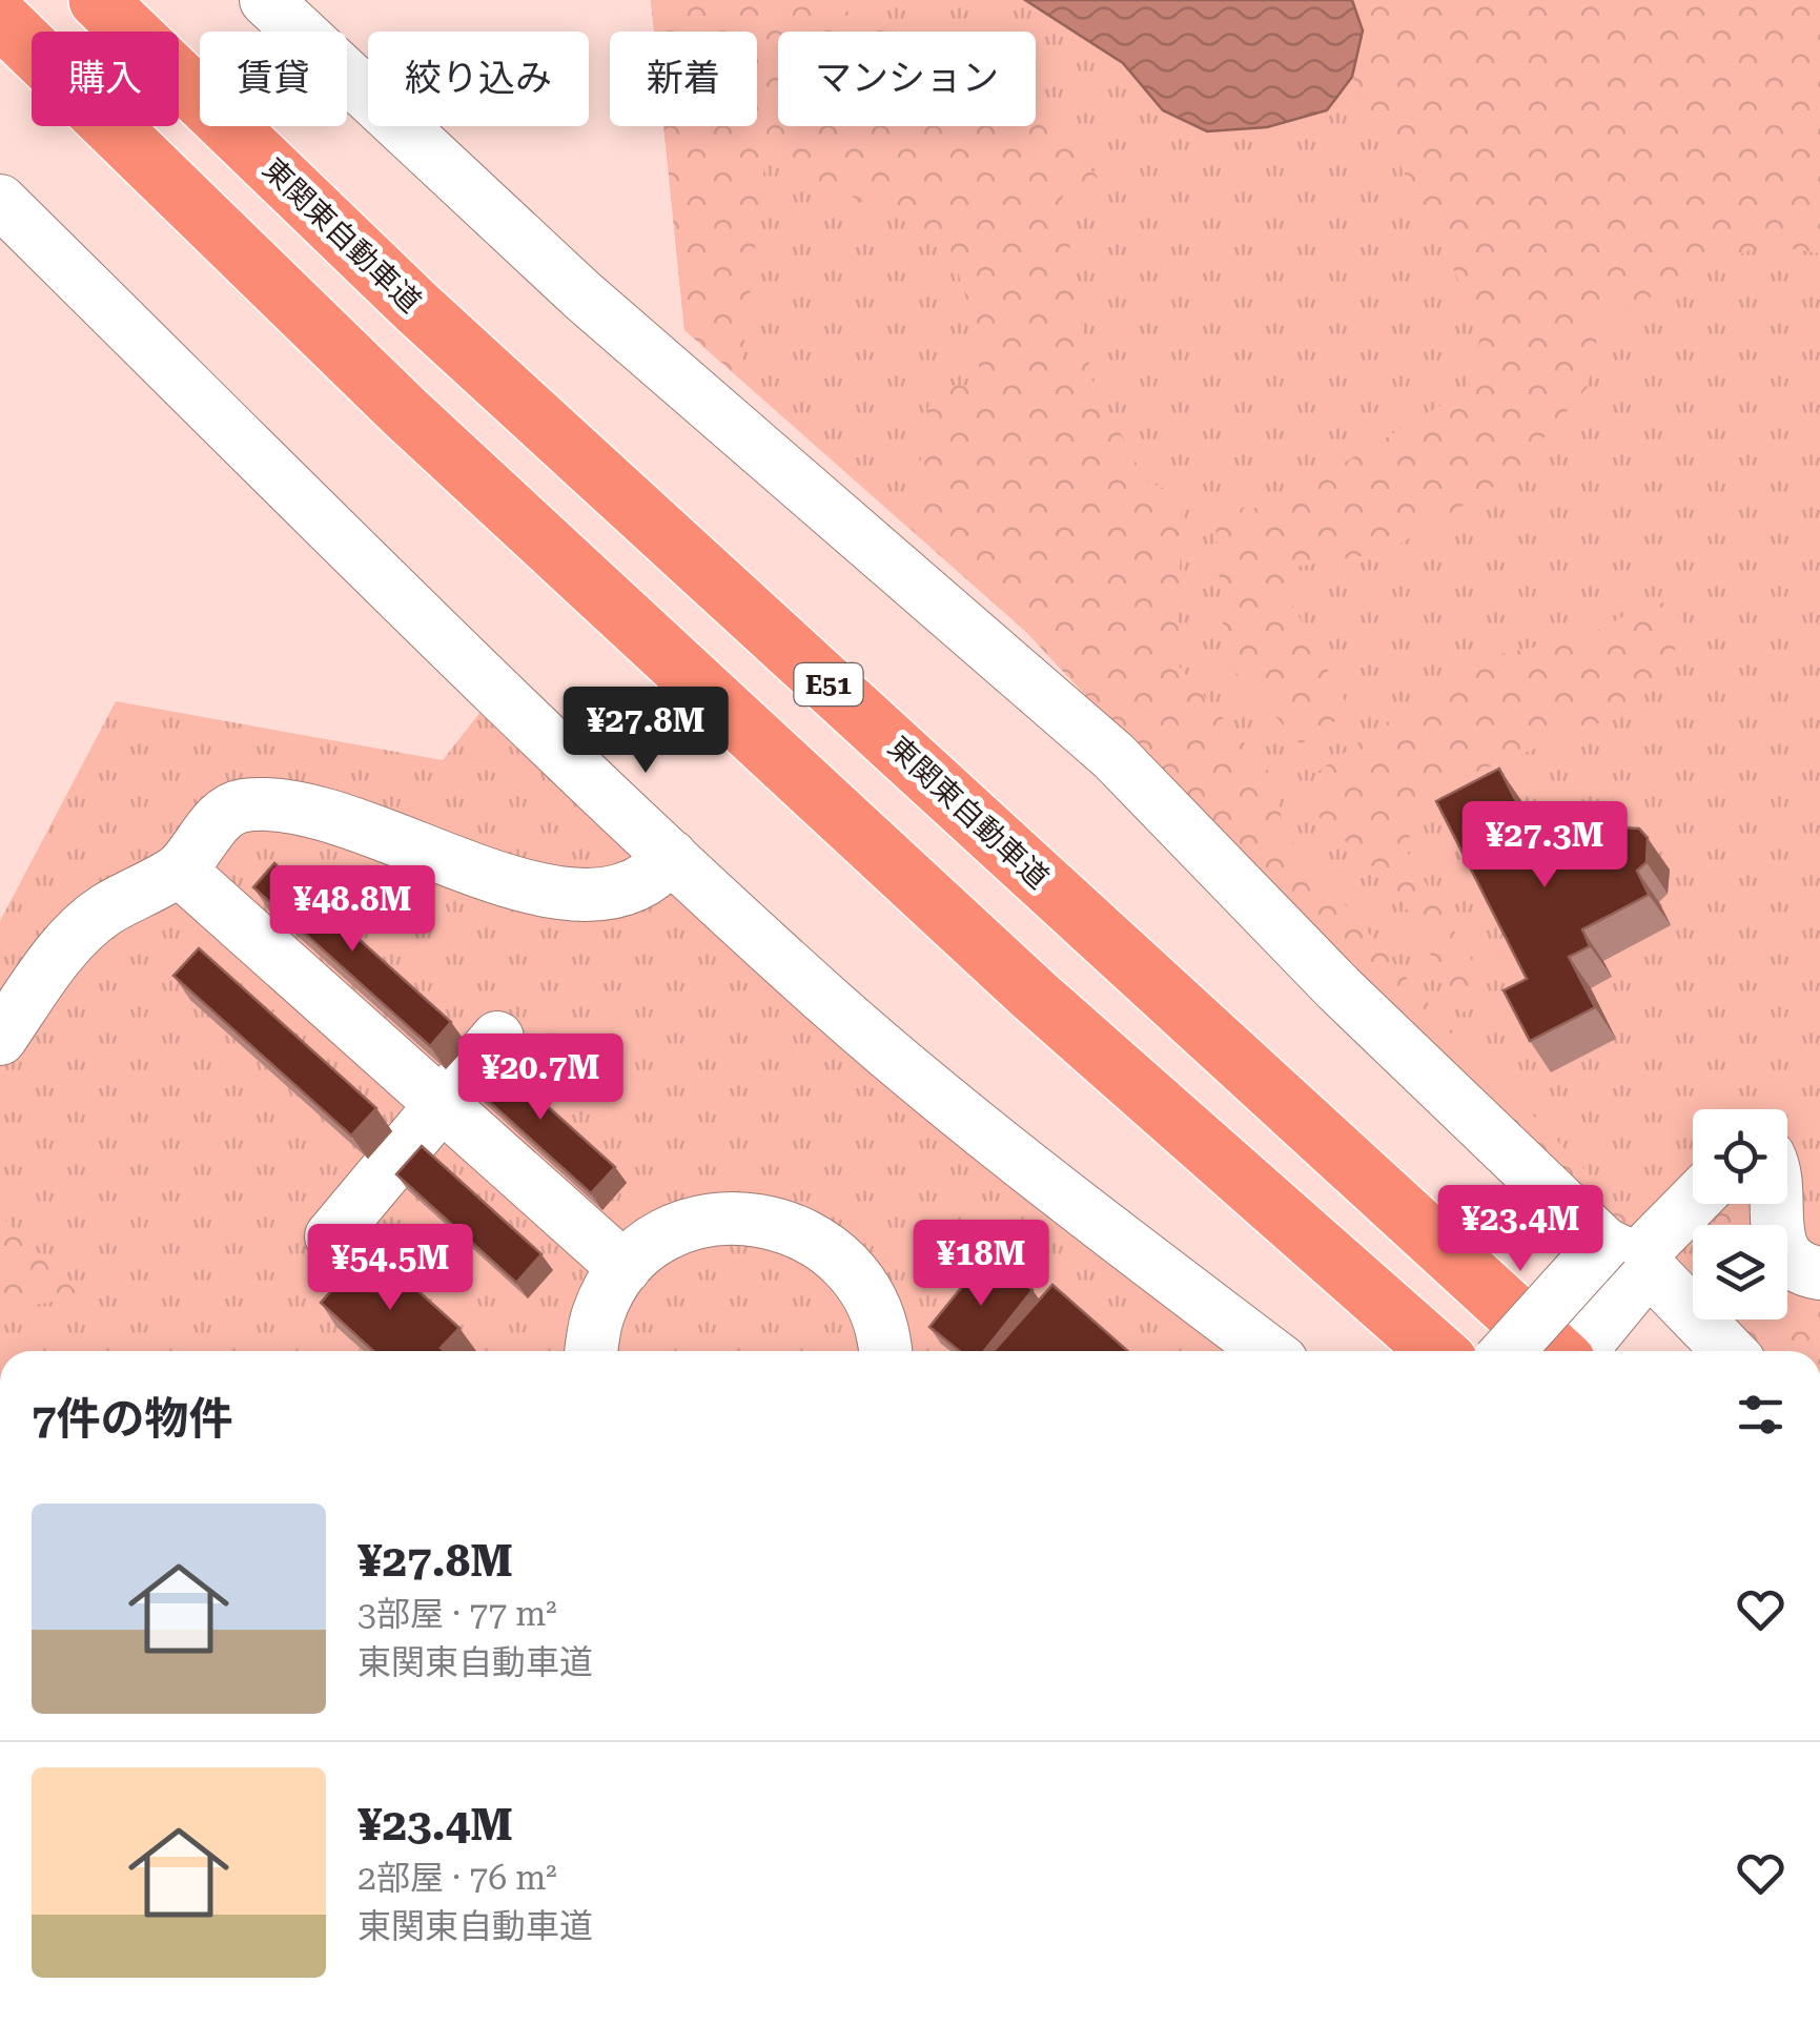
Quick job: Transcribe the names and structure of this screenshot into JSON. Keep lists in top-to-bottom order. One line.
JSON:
{"streets":{"highway":["東関東自動車道","E51"]},"page":{"chip":["購入","賃貸","絞り込み","新着","マンション"],"price":["¥27.8M","¥27.3M","¥48.8M","¥20.7M","¥23.4M","¥18M","¥54.5M"],"heading":"7件の物件","list":[{"name":"¥27.8M","note":"3部屋 · 77 m² · 東関東自動車道"},{"name":"¥23.4M","note":"2部屋 · 76 m² · 東関東自動車道"}]}}
